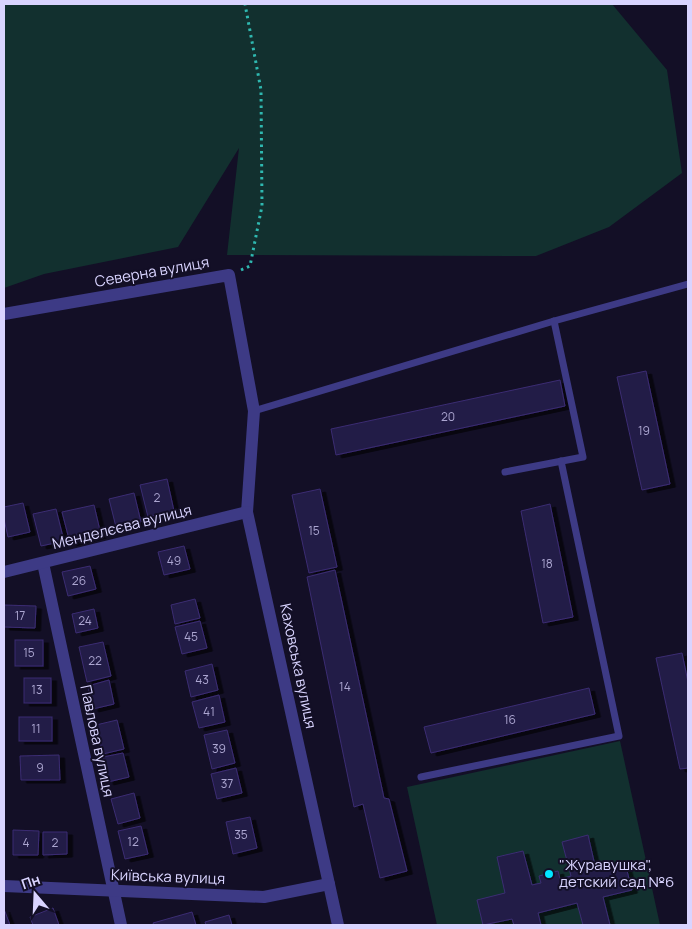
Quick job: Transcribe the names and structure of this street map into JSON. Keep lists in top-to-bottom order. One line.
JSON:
{"streets":{"street":["Северна вулиця","Менделєєва вулиця","Каховська вулиця","Павлова вулиця","Київська вулиця"]},"crossings":[["Северна вулиця","Каховська вулиця"],["Менделєєва вулиця","Каховська вулиця"],["Менделєєва вулиця","Павлова вулиця"],["Каховська вулиця","Київська вулиця"],["Павлова вулиця","Київська вулиця"]],"places":["\"Журавушка\", детский сад №6"],"house_numbers":["20","19","2","15","49","18","26","17","24","45","15","22","43","14","13","41","16","11","39","9","37","35","12","4","2"],"north":"top"}
